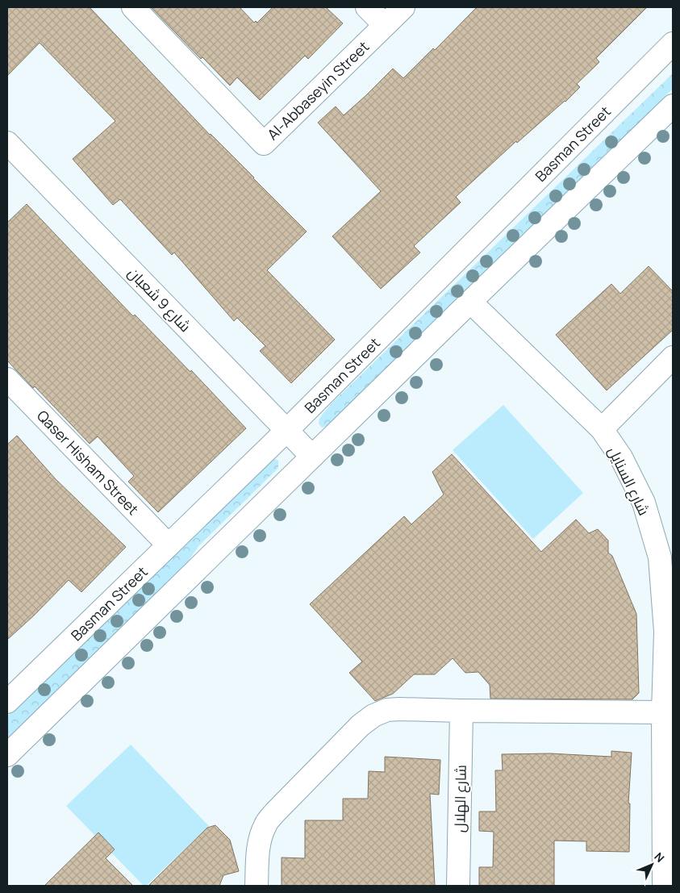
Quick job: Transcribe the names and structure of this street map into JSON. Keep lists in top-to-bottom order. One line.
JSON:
{"streets":{"street":["Al-Abbaseyin Street","Basman Street","شارع 9 شعبان","Qaser Hisham Street","شارع السنايل","شارع الهلال"]},"crossings":[["Basman Street","شارع 9 شعبان"],["Basman Street","Qaser Hisham Street"]],"north":"top right"}
